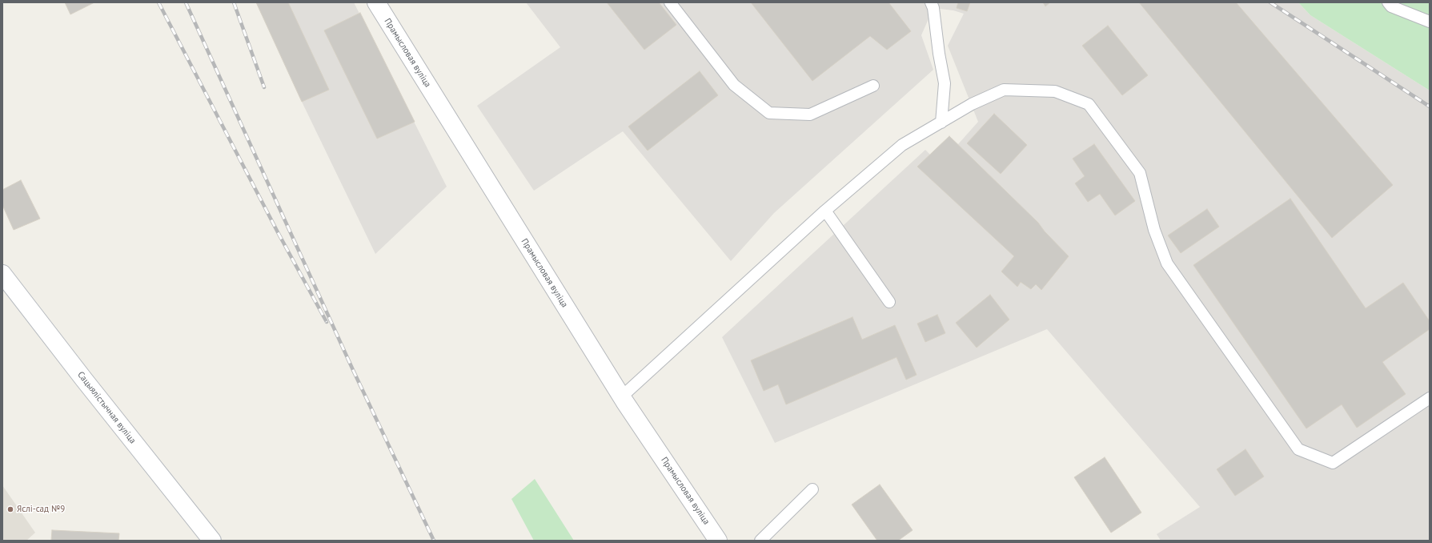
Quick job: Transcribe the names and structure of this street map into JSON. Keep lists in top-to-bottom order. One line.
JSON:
{"streets":{"street":["Прамысловая вуліца","Сацыялістычная вуліца"]},"places":["Яслі-сад №9"]}
